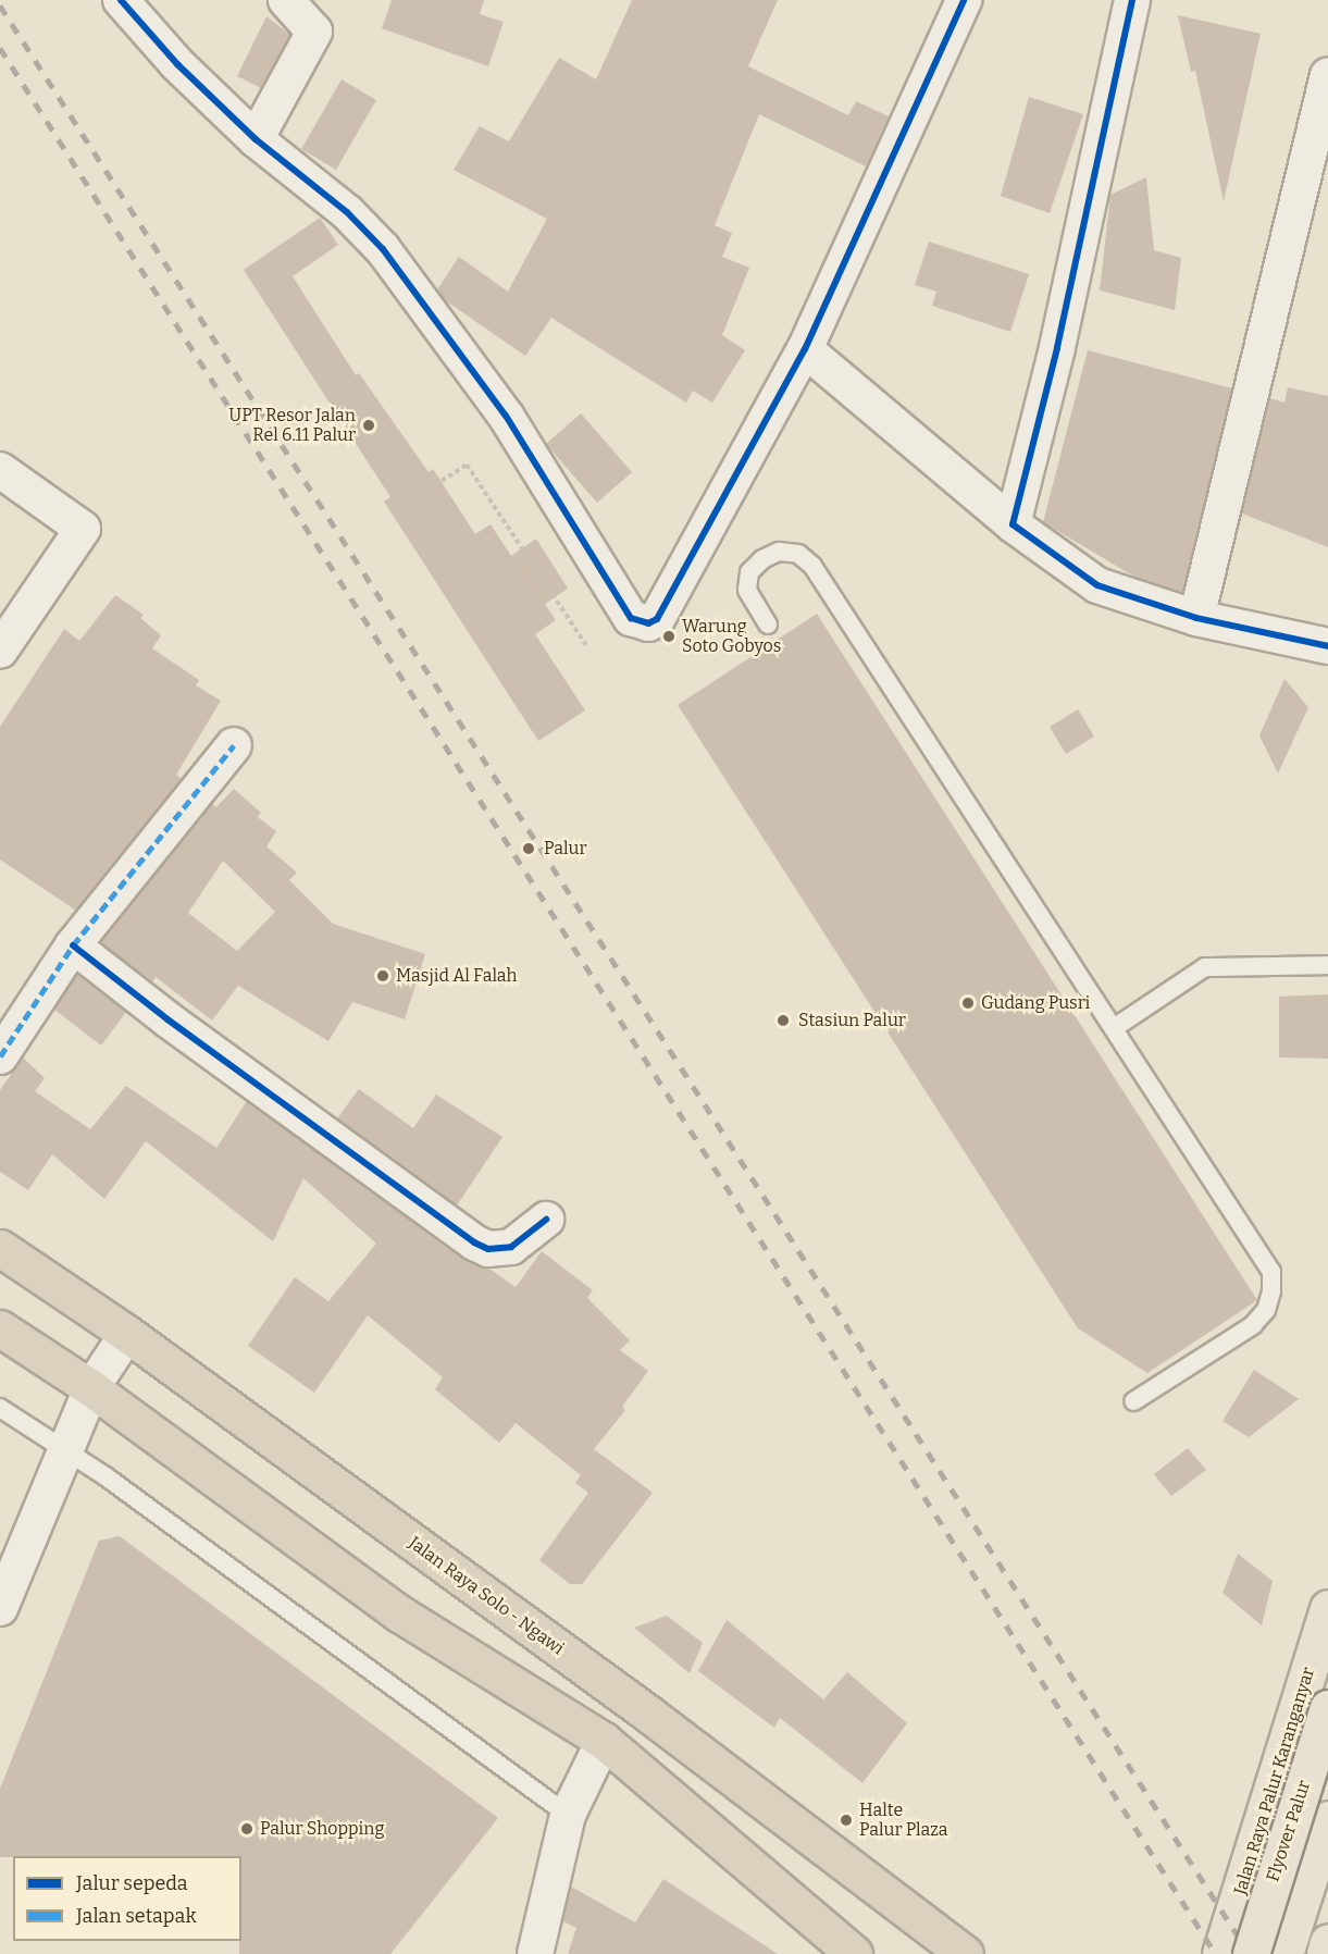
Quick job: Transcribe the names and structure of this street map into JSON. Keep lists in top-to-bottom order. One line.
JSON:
{"streets":{"highway":["Jalan Raya Solo - Ngawi"],"main road":["Jalan Raya Palur Karanganyar","Flyover Palur"]},"places":["UPT Resor Jalan Rel 6.11 Palur","Warung Soto Gobyos","Palur","Masjid Al Falah","Gudang Pusri","Stasiun Palur","Halte Palur Plaza","Palur Shopping"],"legend":["Jalur sepeda","Jalan setapak"]}
